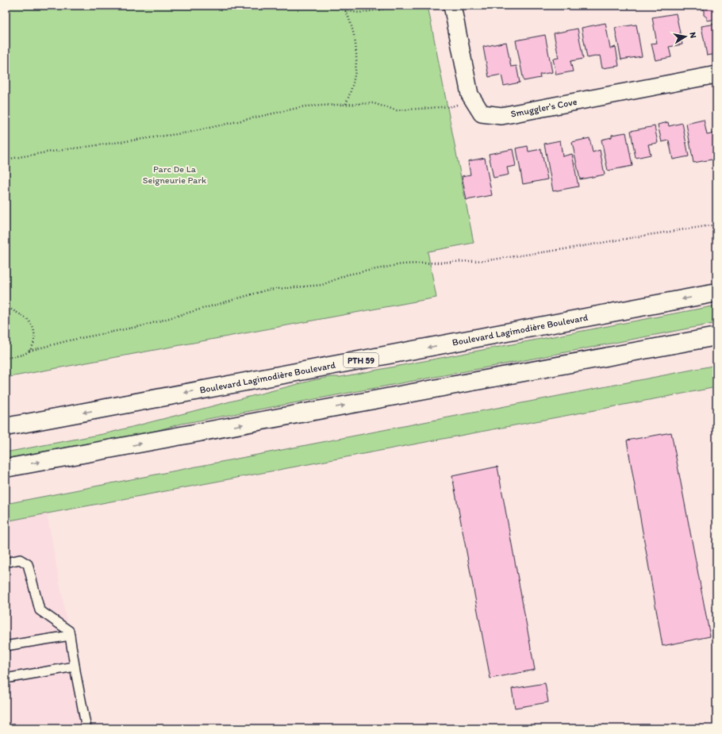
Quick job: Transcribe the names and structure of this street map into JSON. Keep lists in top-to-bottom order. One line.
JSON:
{"streets":{"main road":["Boulevard Lagimodière Boulevard","PTH 59"],"street":["Smuggler's Cove"]},"parks":["Parc De La Seigneurie Park"],"north":"right"}
